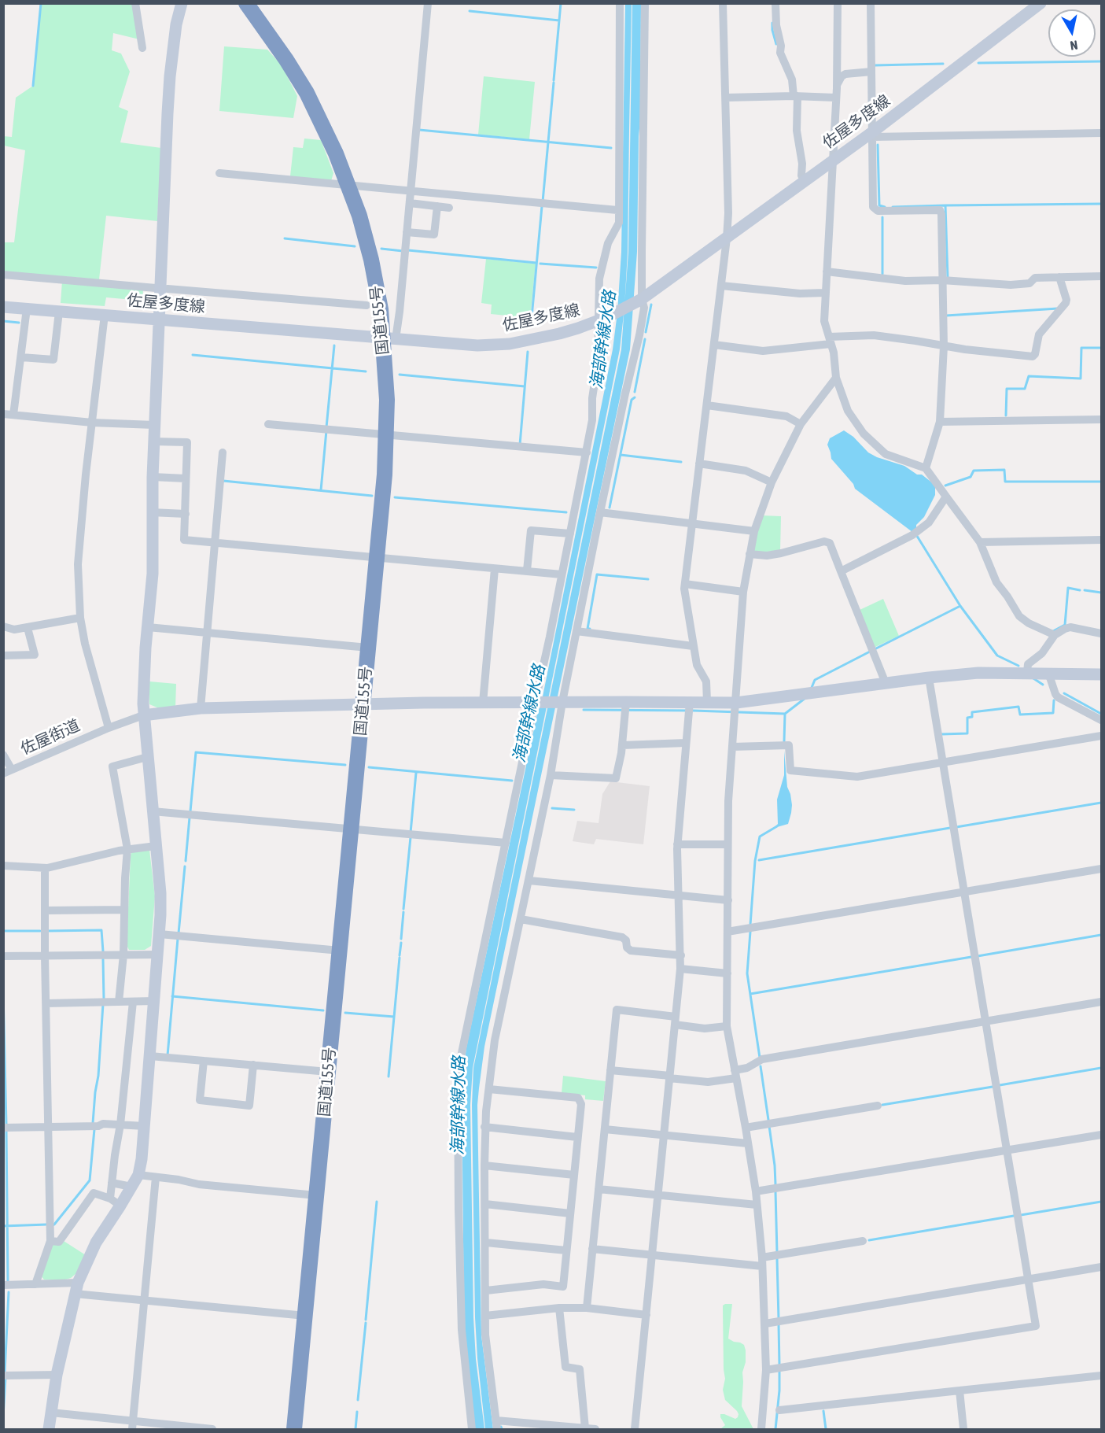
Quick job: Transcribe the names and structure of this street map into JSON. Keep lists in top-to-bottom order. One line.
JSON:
{"streets":{"highway":["国道155号"],"street":["佐屋多度線","佐屋街道"]},"crossings":[["佐屋多度線","国道155号"]],"water":["海部幹線水路"],"north":"bottom"}
